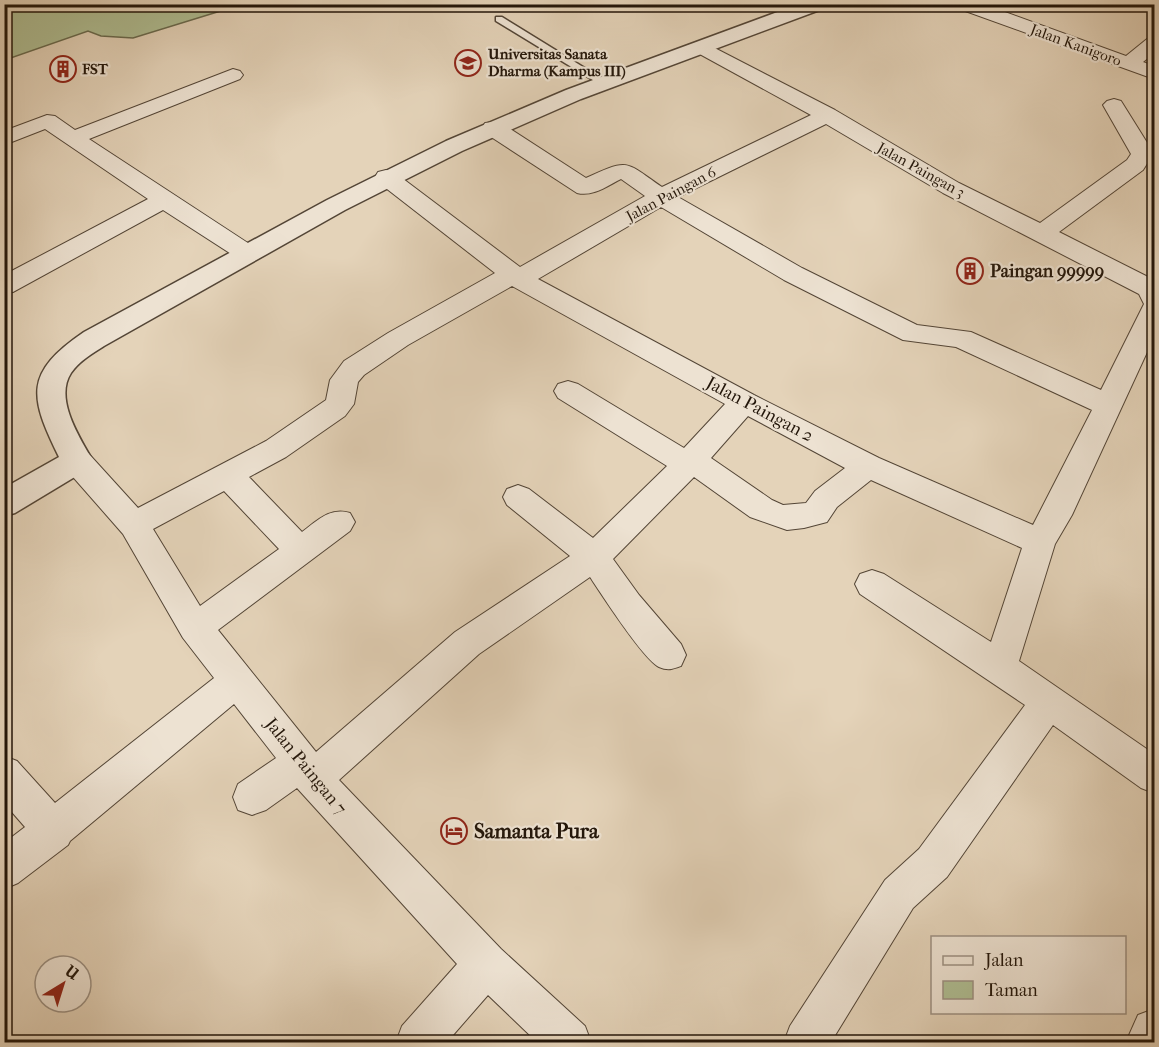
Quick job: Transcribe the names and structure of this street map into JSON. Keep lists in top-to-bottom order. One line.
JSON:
{"streets":{"street":["Jalan Kanigoro","Jalan Paingan 3","Jalan Paingan 6","Jalan Paingan 2","Jalan Paingan 7"]},"crossings":[["Jalan Paingan 3","Jalan Paingan 6"],["Jalan Paingan 6","Jalan Paingan 2"],["Jalan Paingan 6","Jalan Paingan 7"]],"places":{"school or university":["Universitas Sanata Dharma (Kampus III)"],"building":["FST","Paingan 99999"],"hotel":["Samanta Pura"]},"legend":["Jalan","Taman"],"north":"top right"}
